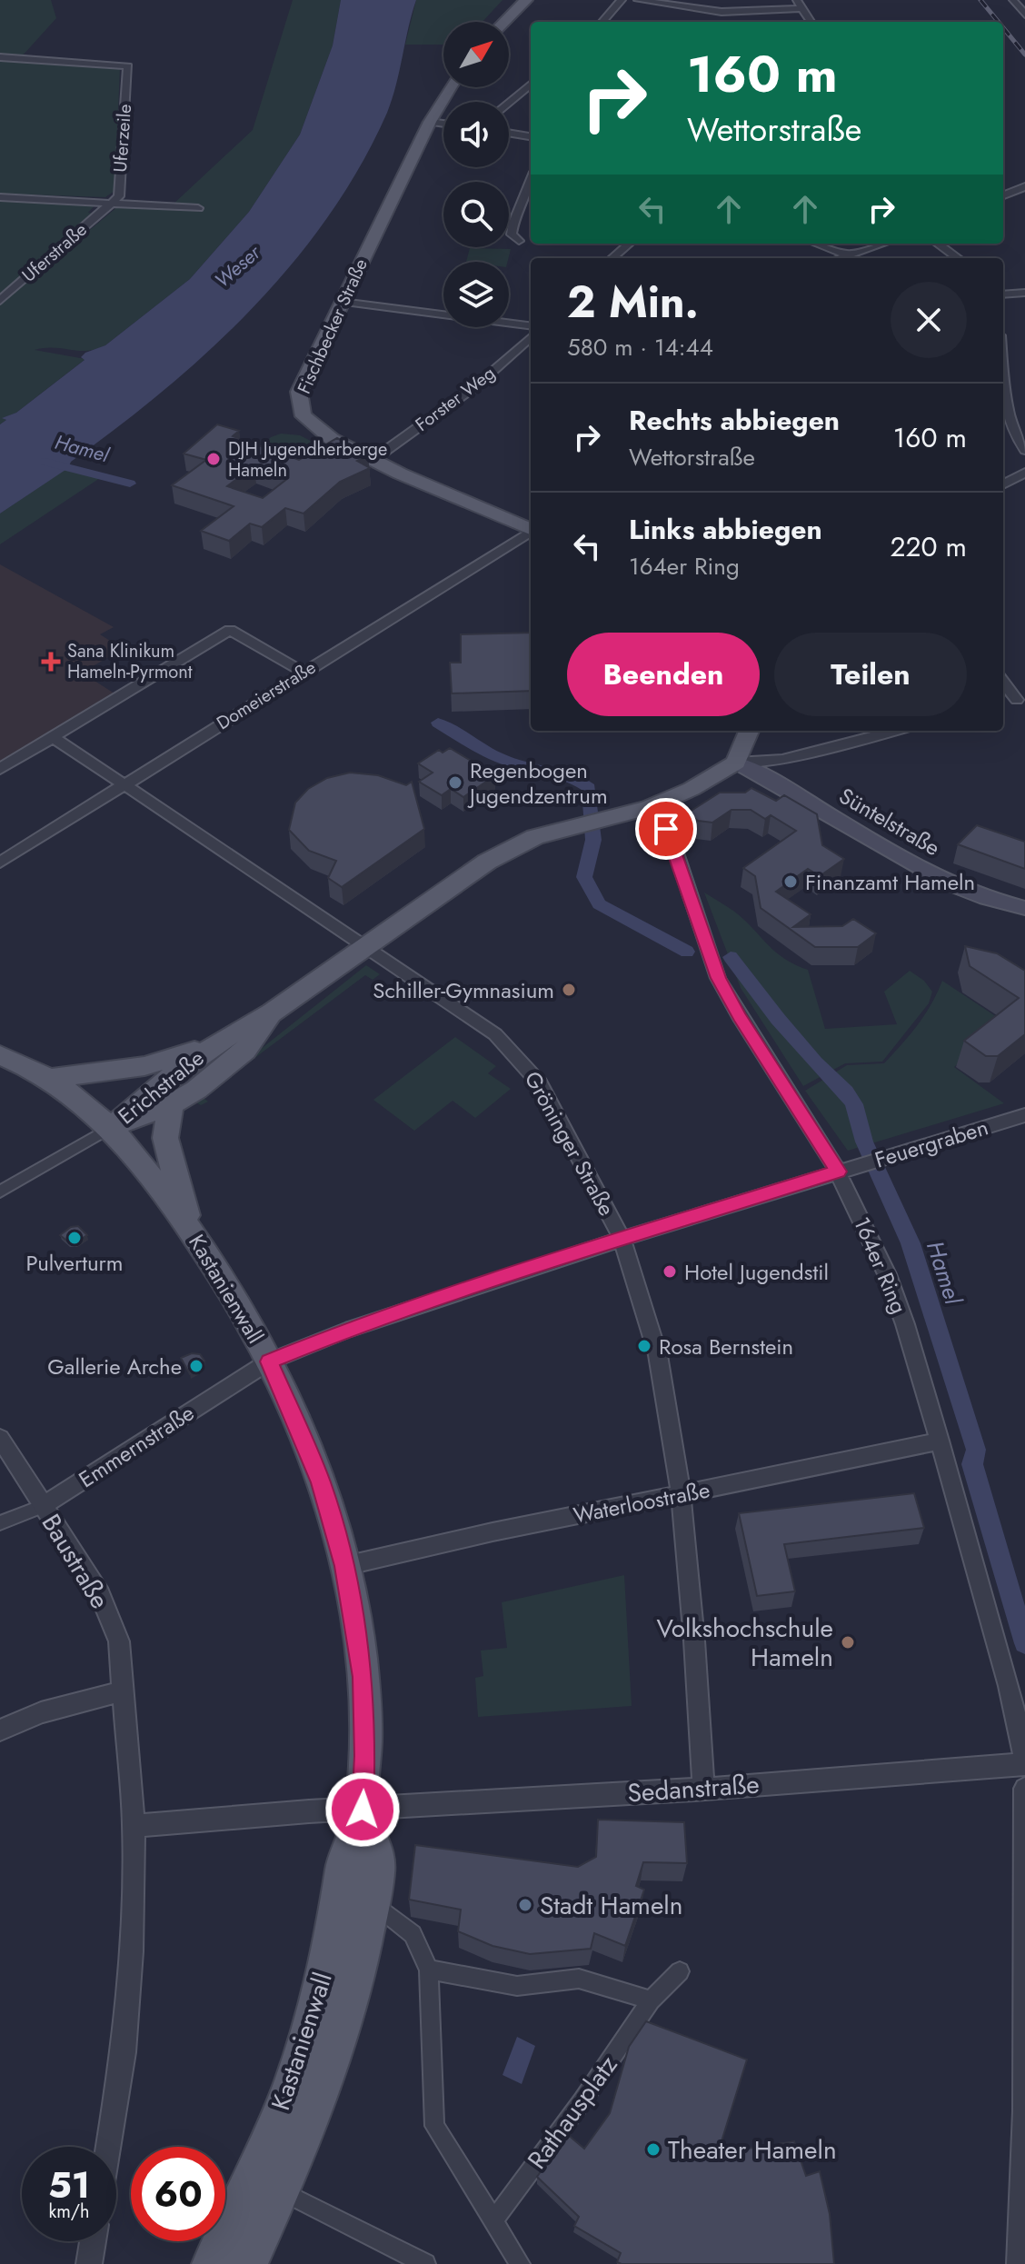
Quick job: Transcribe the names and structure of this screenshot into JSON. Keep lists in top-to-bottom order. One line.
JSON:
{"streets":{"main road":["Fischbecker Straße","Süntelstraße","Erichstraße","Kastanienwall"],"street":["Uferzeile","Uferstraße","Forster Weg","Domeierstraße","Gröninger Straße","Feuergraben","164er Ring","Emmernstraße","Waterloostraße","Baustraße","Sedanstraße","Rathausplatz"]},"crossings":[["Uferzeile","Uferstraße"],["Fischbecker Straße","Forster Weg"],["Domeierstraße","Gröninger Straße"],["Süntelstraße","Erichstraße"],["Erichstraße","Gröninger Straße"],["Erichstraße","164er Ring"],["Erichstraße","Kastanienwall"],["Gröninger Straße","Feuergraben"],["Gröninger Straße","Emmernstraße"],["Gröninger Straße","Waterloostraße"],["Gröninger Straße","Sedanstraße"],["Feuergraben","164er Ring"],["Feuergraben","Emmernstraße"],["164er Ring","Waterloostraße"],["164er Ring","Sedanstraße"],["Kastanienwall","Emmernstraße"],["Kastanienwall","Waterloostraße"],["Kastanienwall","Sedanstraße"],["Emmernstraße","Baustraße"]],"water":["Weser","Hamel"],"places":{"other":["DJH Jugendherberge Hameln","Regenbogen Jugendzentrum","Finanzamt Hameln","Schiller-Gymnasium","Pulverturm","Hotel Jugendstil","Rosa Bernstein","Gallerie Arche","Volkshochschule Hameln","Stadt Hameln","Theater Hameln"],"health":["Sana Klinikum Hameln-Pyrmont"]},"north":"top right","page":{"turn":["160 m","Wettorstraße"],"heading":["2 Min.","580 m · 14:44"],"list":[{"name":"Rechts abbiegen","note":"Wettorstraße","value":"160 m"},{"name":"Links abbiegen","note":"164er Ring","value":"220 m"}],"buttons":["Beenden","Teilen"],"speed":"51 km/h","limit":"60"}}
